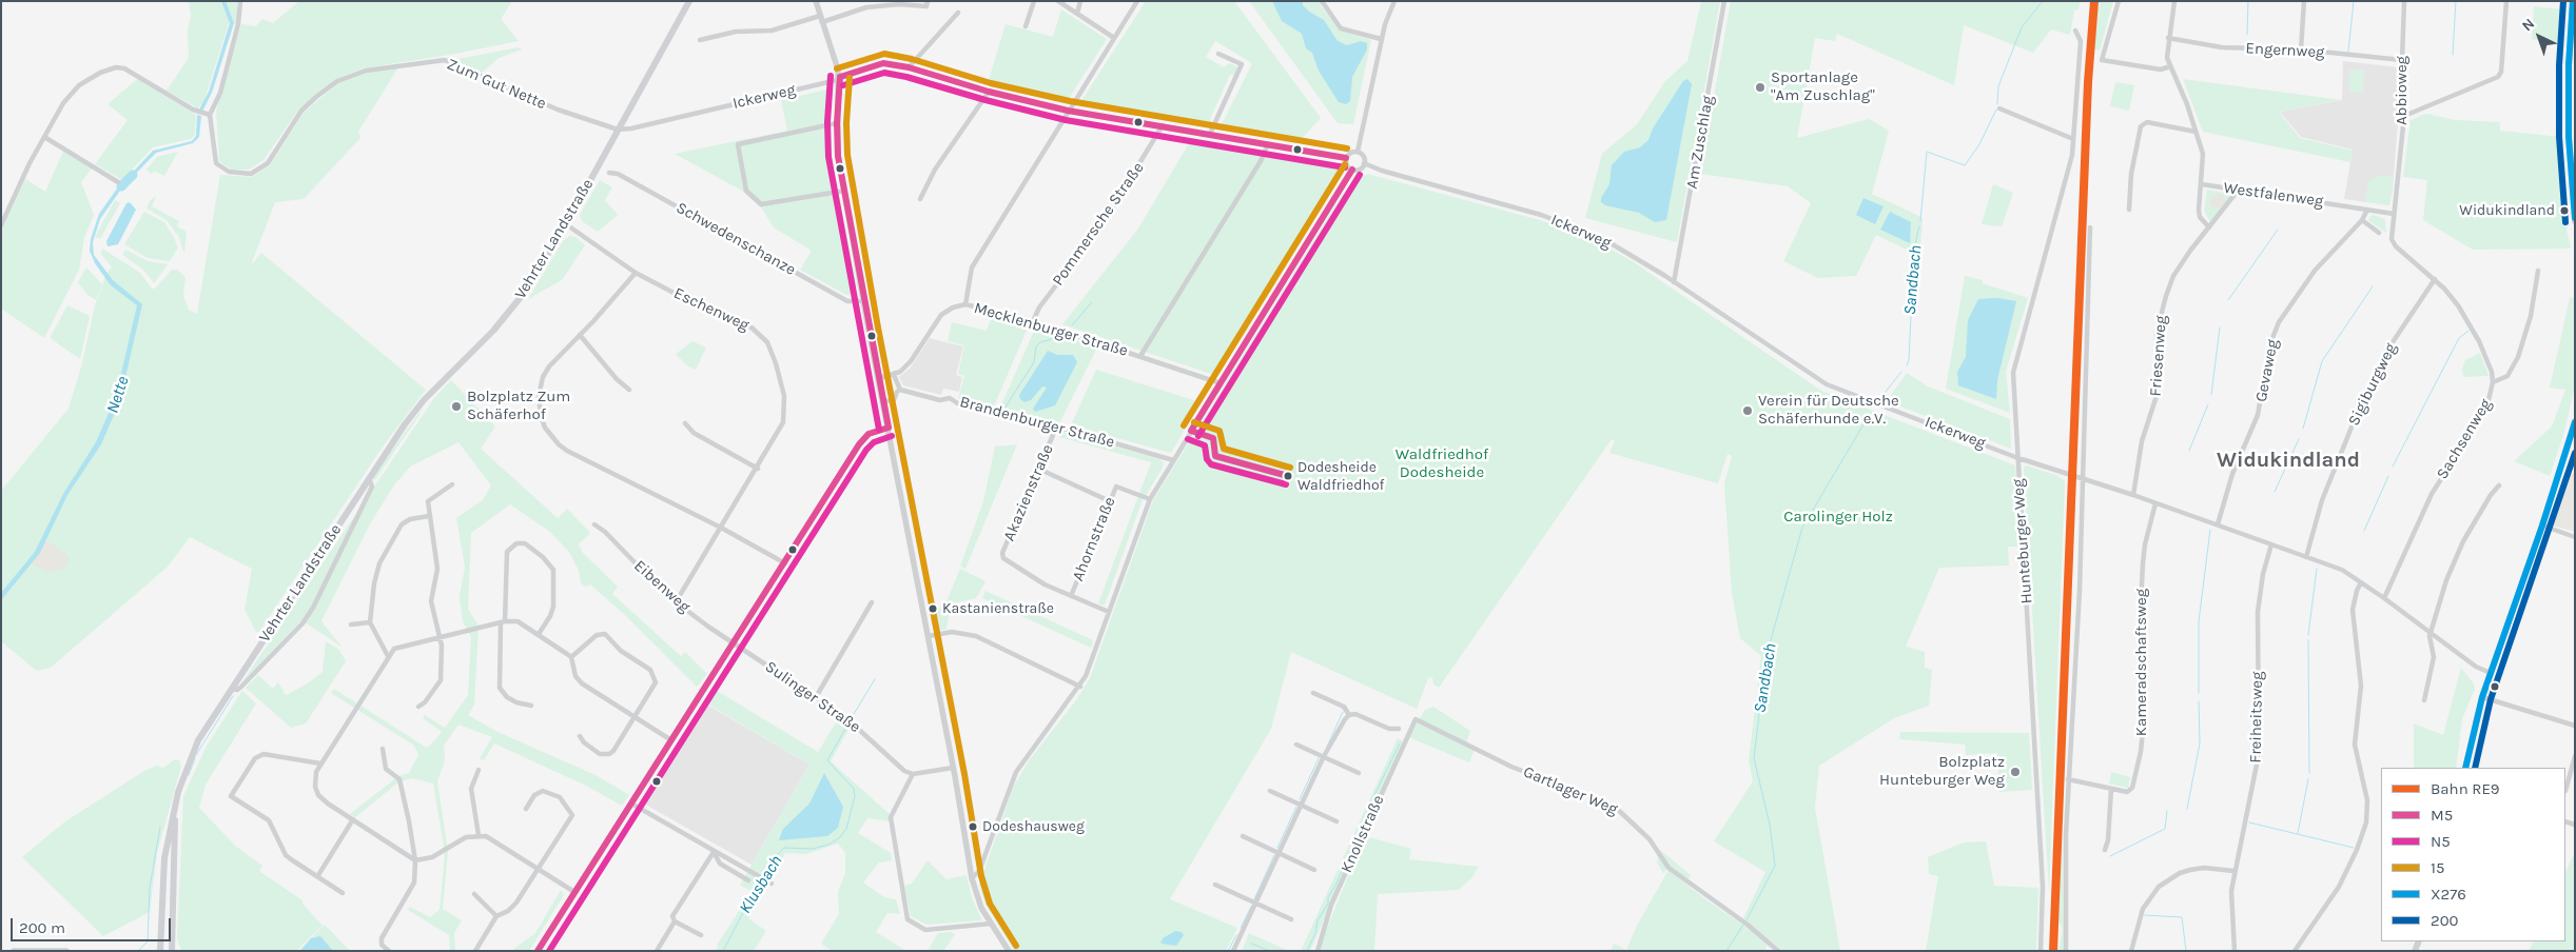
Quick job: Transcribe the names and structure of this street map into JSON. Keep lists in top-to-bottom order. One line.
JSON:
{"streets":{"main road":["Vehrter Landstraße"],"street":["Engernweg","Zum Gut Nette","Abbioweg","Ickerweg","Am Zuschlag","Westfalenweg","Pommersche Straße","Schwedenschanze","Eschenweg","Mecklenburger Straße","Friesenweg","Gevaweg","Sigiburgweg","Brandenburger Straße","Sachsenweg","Akazienstraße","Ahornstraße","Hunteburger Weg","Eibenweg","Kameradschaftsweg","Sulinger Straße","Freiheitsweg","Gartlager Weg","Knollstraße"]},"crossings":[["Engernweg","Abbioweg"],["Zum Gut Nette","Ickerweg"],["Zum Gut Nette","Vehrter Landstraße"],["Abbioweg","Westfalenweg"],["Abbioweg","Sachsenweg"],["Ickerweg","Am Zuschlag"],["Ickerweg","Pommersche Straße"],["Ickerweg","Vehrter Landstraße"],["Ickerweg","Friesenweg"],["Ickerweg","Gevaweg"],["Ickerweg","Sigiburgweg"],["Ickerweg","Sachsenweg"],["Ickerweg","Hunteburger Weg"],["Ickerweg","Kameradschaftsweg"],["Ickerweg","Freiheitsweg"],["Westfalenweg","Friesenweg"],["Westfalenweg","Gevaweg"],["Westfalenweg","Sachsenweg"],["Pommersche Straße","Mecklenburger Straße"],["Vehrter Landstraße","Eschenweg"],["Eschenweg","Eibenweg"],["Sigiburgweg","Sachsenweg"],["Brandenburger Straße","Akazienstraße"],["Akazienstraße","Ahornstraße"],["Eibenweg","Sulinger Straße"],["Gartlager Weg","Knollstraße"]],"districts":["Widukindland"],"water":["Sandbach","Nette","Klusbach"],"parks":["Waldfriedhof Dodesheide","Carolinger Holz"],"places":["Sportanlage \"Am Zuschlag\"","Widukindland","Bolzplatz Zum Schäferhof","Verein für Deutsche Schäferhunde e.V.","Dodesheide Waldfriedhof","Kastanienstraße","Bolzplatz Hunteburger Weg","Dodeshausweg"],"lines":["rail line RE9","transit line X276","transit line 200","transit line 15","transit line M5","transit line N5"],"legend":["Bahn RE9","M5","N5","15","X276","200"],"scale_bar":"200 m","north":"top left"}
